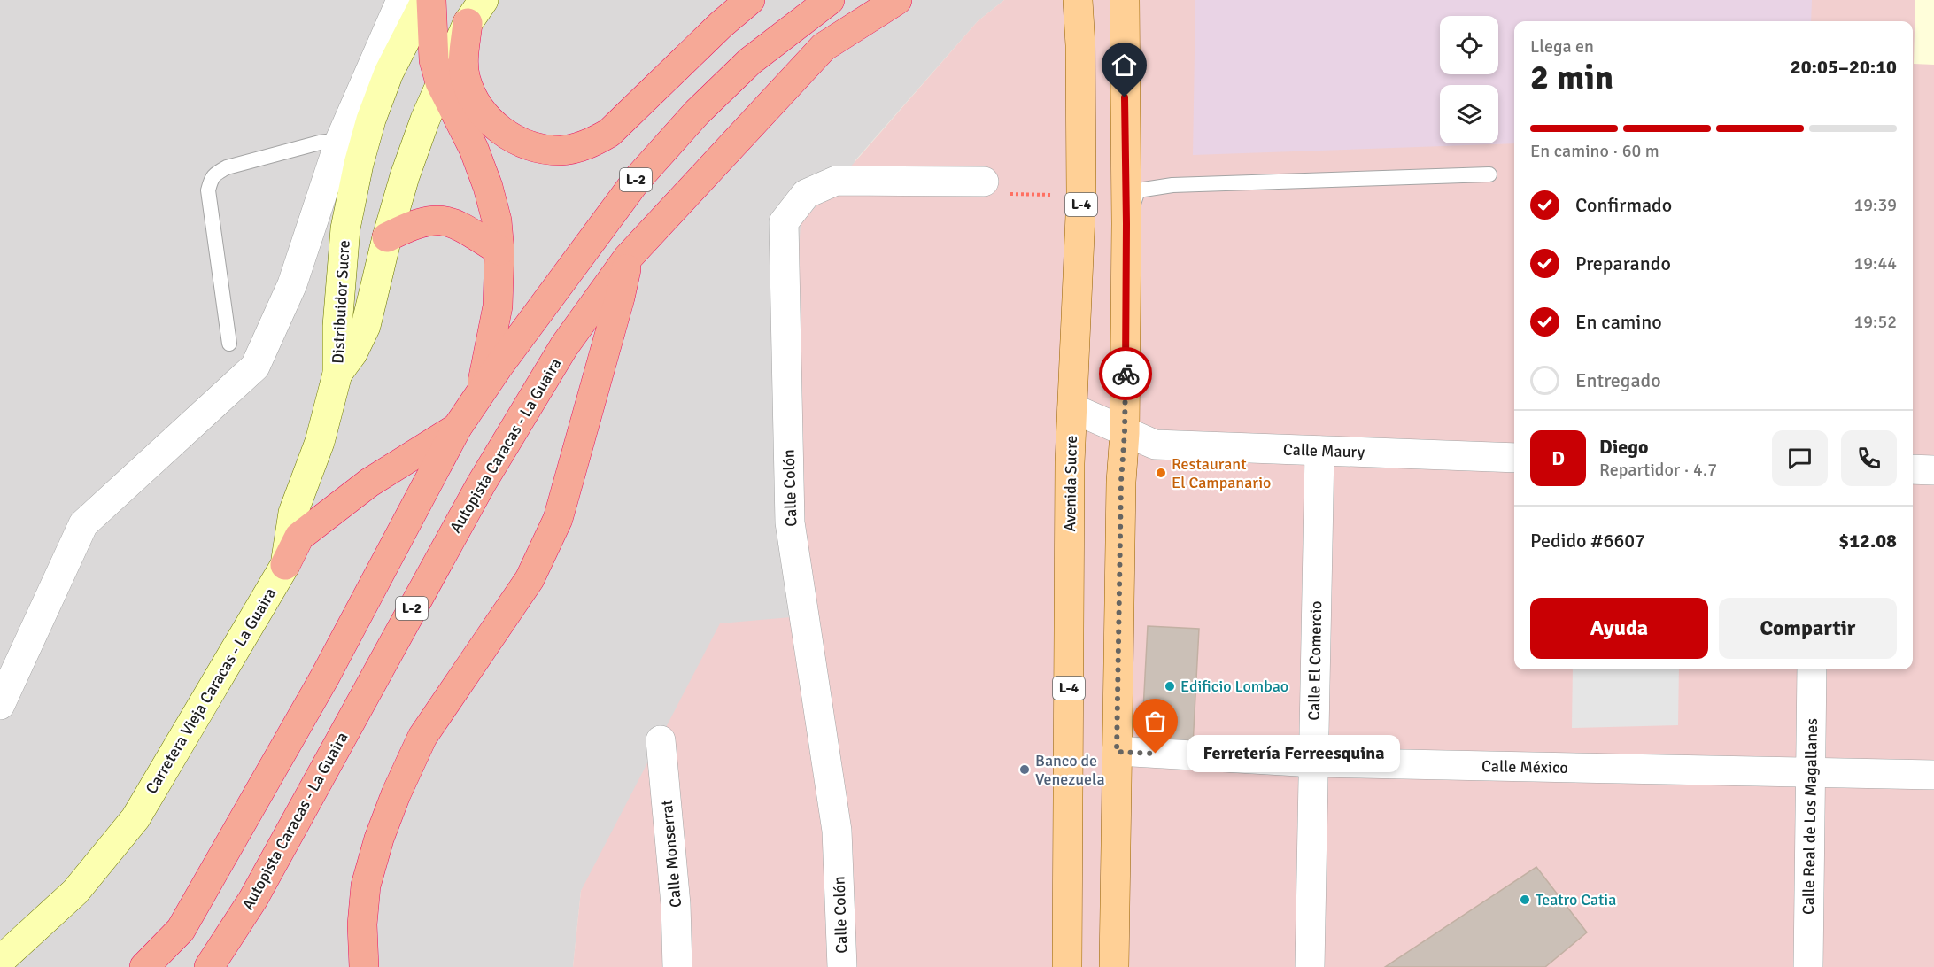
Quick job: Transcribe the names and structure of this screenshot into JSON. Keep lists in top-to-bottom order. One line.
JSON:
{"streets":{"highway":["L-2","Autopista Caracas - La Guaira"],"main road":["L-4","Distribuidor Sucre","Avenida Sucre","Carretera Vieja Caracas - La Guaira"],"street":["Calle Maury","Calle Colón","Calle El Comercio","Calle México","Calle Real de Los Magallanes","Calle Monserrat"]},"crossings":[["Distribuidor Sucre","Carretera Vieja Caracas - La Guaira"],["Calle Maury","Avenida Sucre"],["Calle Maury","Calle El Comercio"],["Calle El Comercio","Calle México"],["Calle México","Calle Real de Los Magallanes"]],"places":["Restaurant El Campanario","Edificio Lombao","Ferretería Ferreesquina","Banco de Venezuela","Teatro Catia"],"page":{"heading":["2 min","Llega en","20:05–20:10"],"panel":["Diego","Repartidor · 4.7","Pedido #6607","$12.08"],"bar":"En camino · 60 m","list":[["Confirmado","19:39"],["Preparando","19:44"],["En camino","19:52"],"Entregado"],"round":"D","buttons":["Ayuda","Compartir"],"bubble":"Ferretería Ferreesquina"}}
